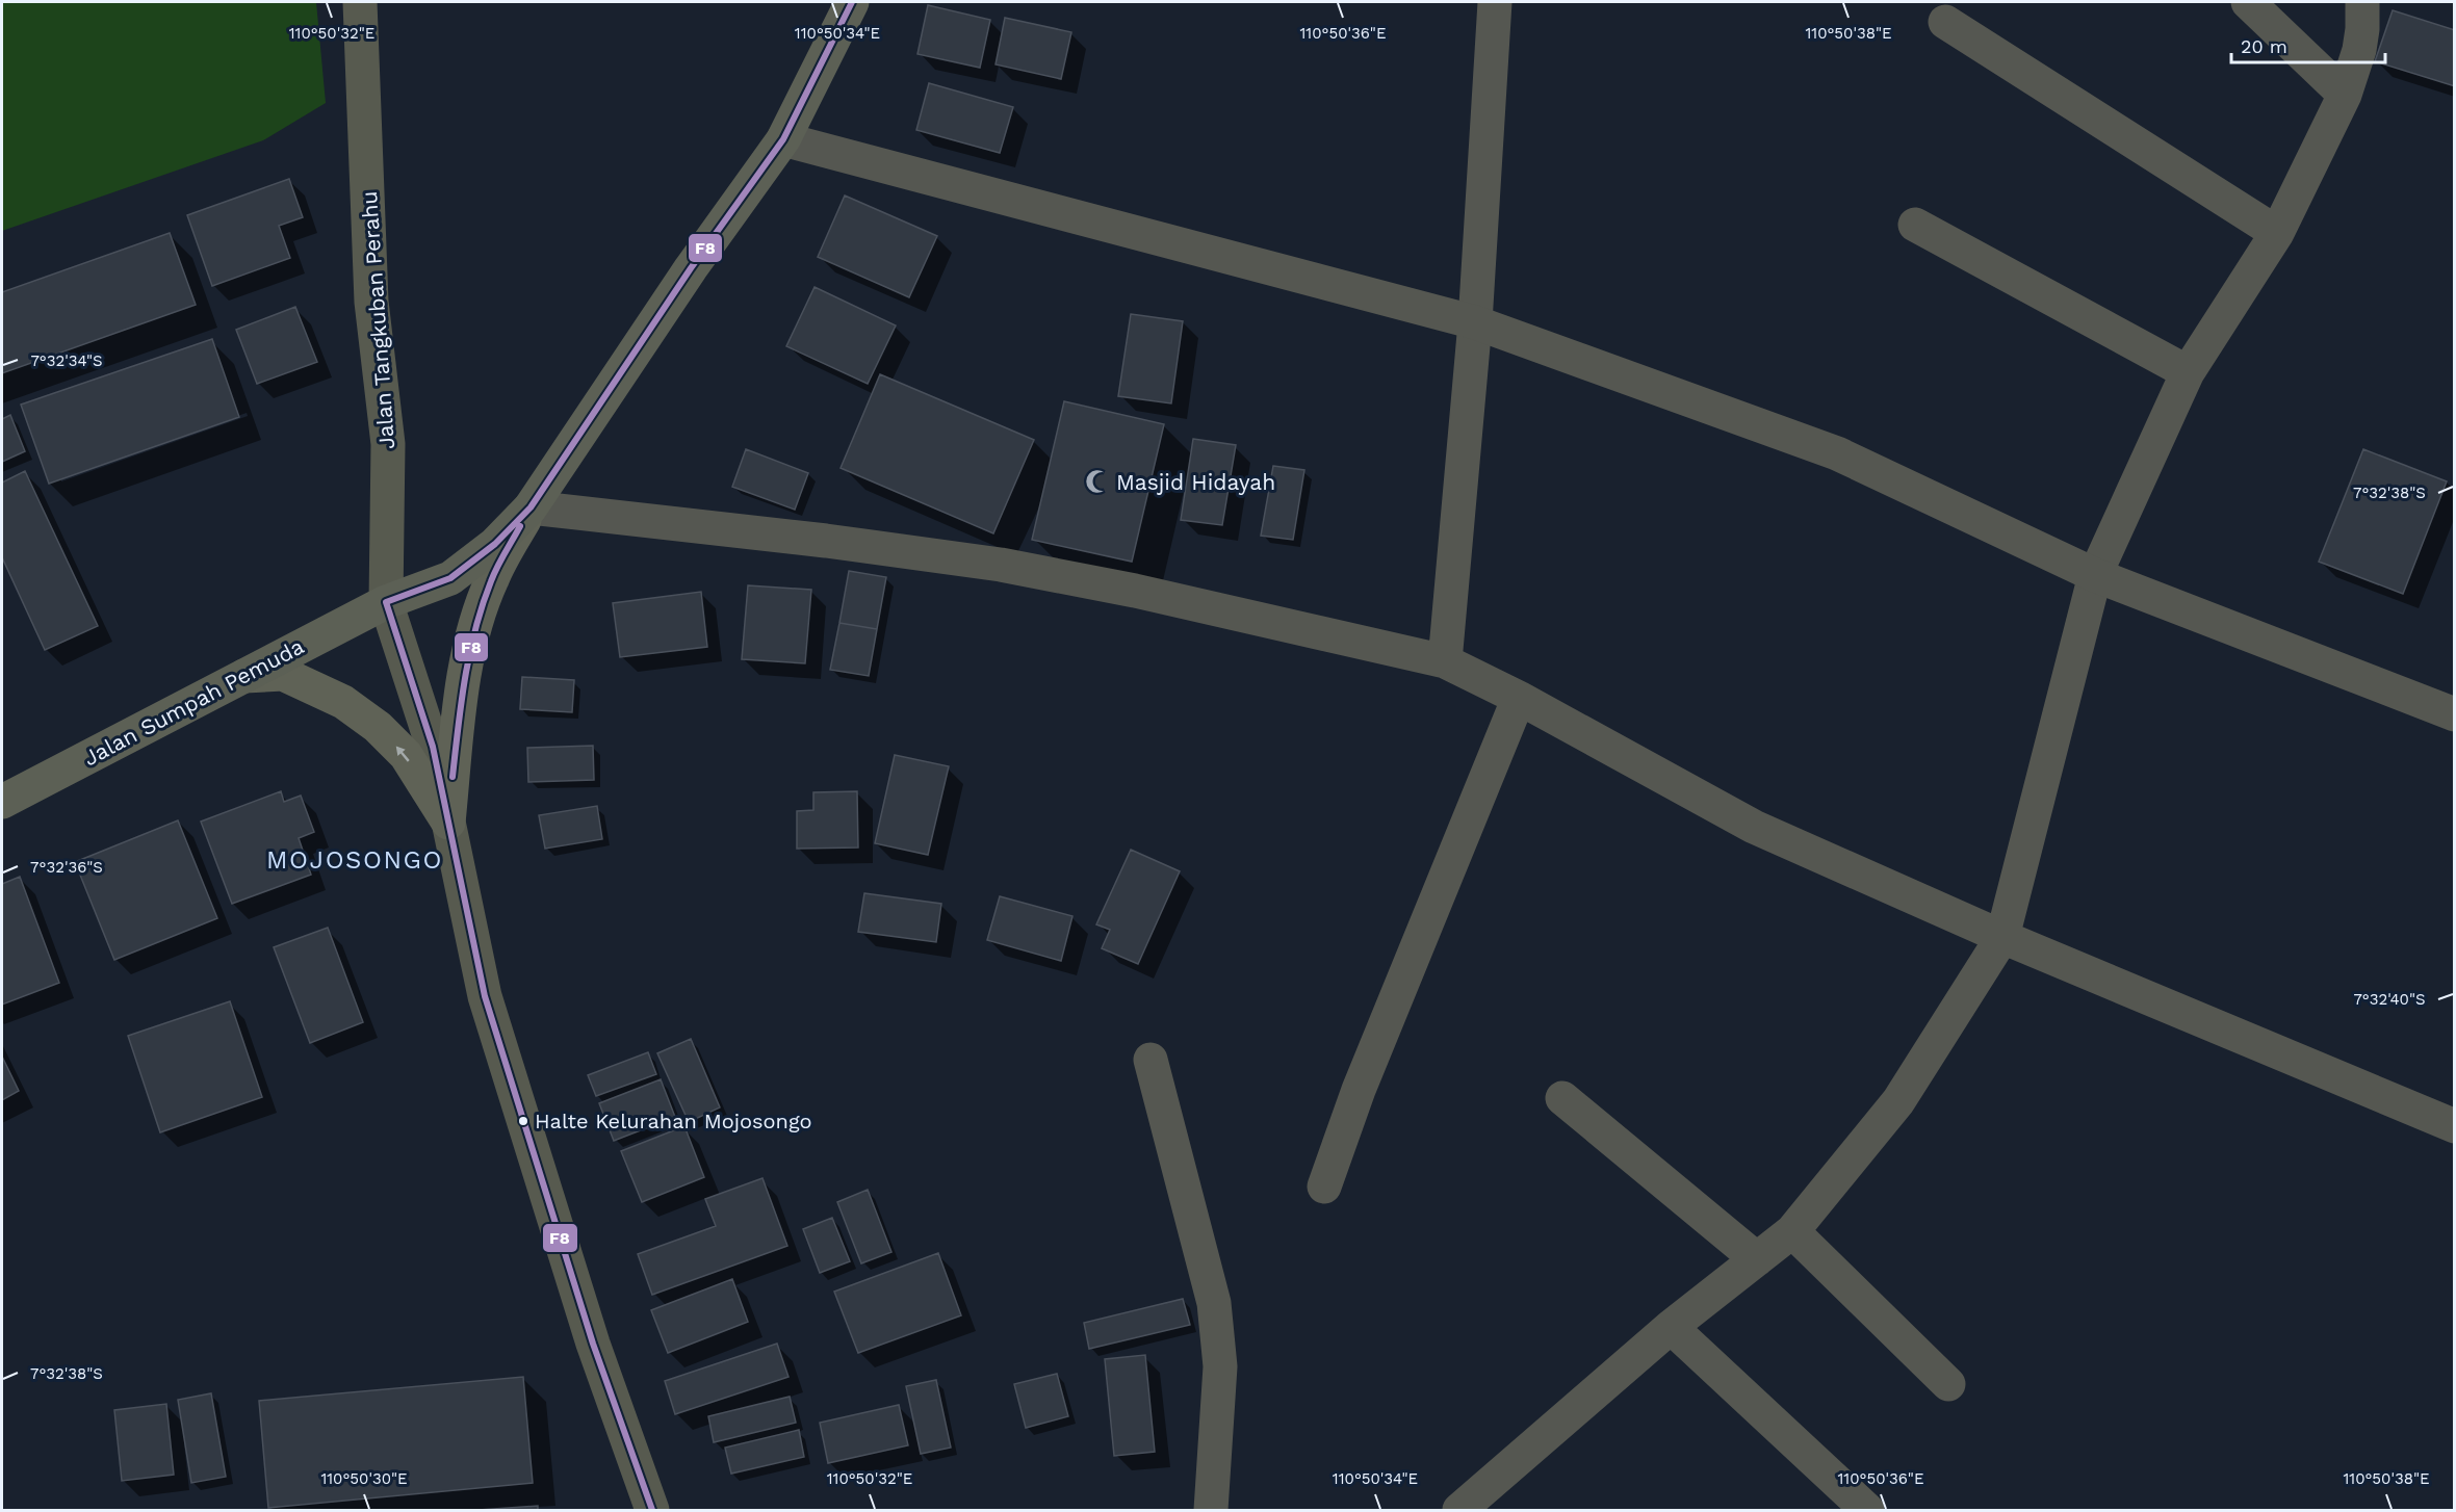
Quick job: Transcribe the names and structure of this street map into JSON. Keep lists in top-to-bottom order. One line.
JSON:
{"streets":{"highway":["Jalan Sumpah Pemuda"],"main road":["Jalan Tangkuban Perahu"]},"crossings":[["Jalan Tangkuban Perahu","Jalan Sumpah Pemuda"]],"districts":["MOJOSONGO"],"places":{"mosque":["Masjid Hidayah"],"other":["Halte Kelurahan Mojosongo"]},"lines":["transit line F8"],"scale_bar":"20 m","coordinates":["110°50'32\"E","110°50'34\"E","110°50'36\"E","110°50'38\"E","7°32'34\"S","7°32'38\"S","7°32'36\"S","7°32'40\"S","110°50'30\"E"]}
